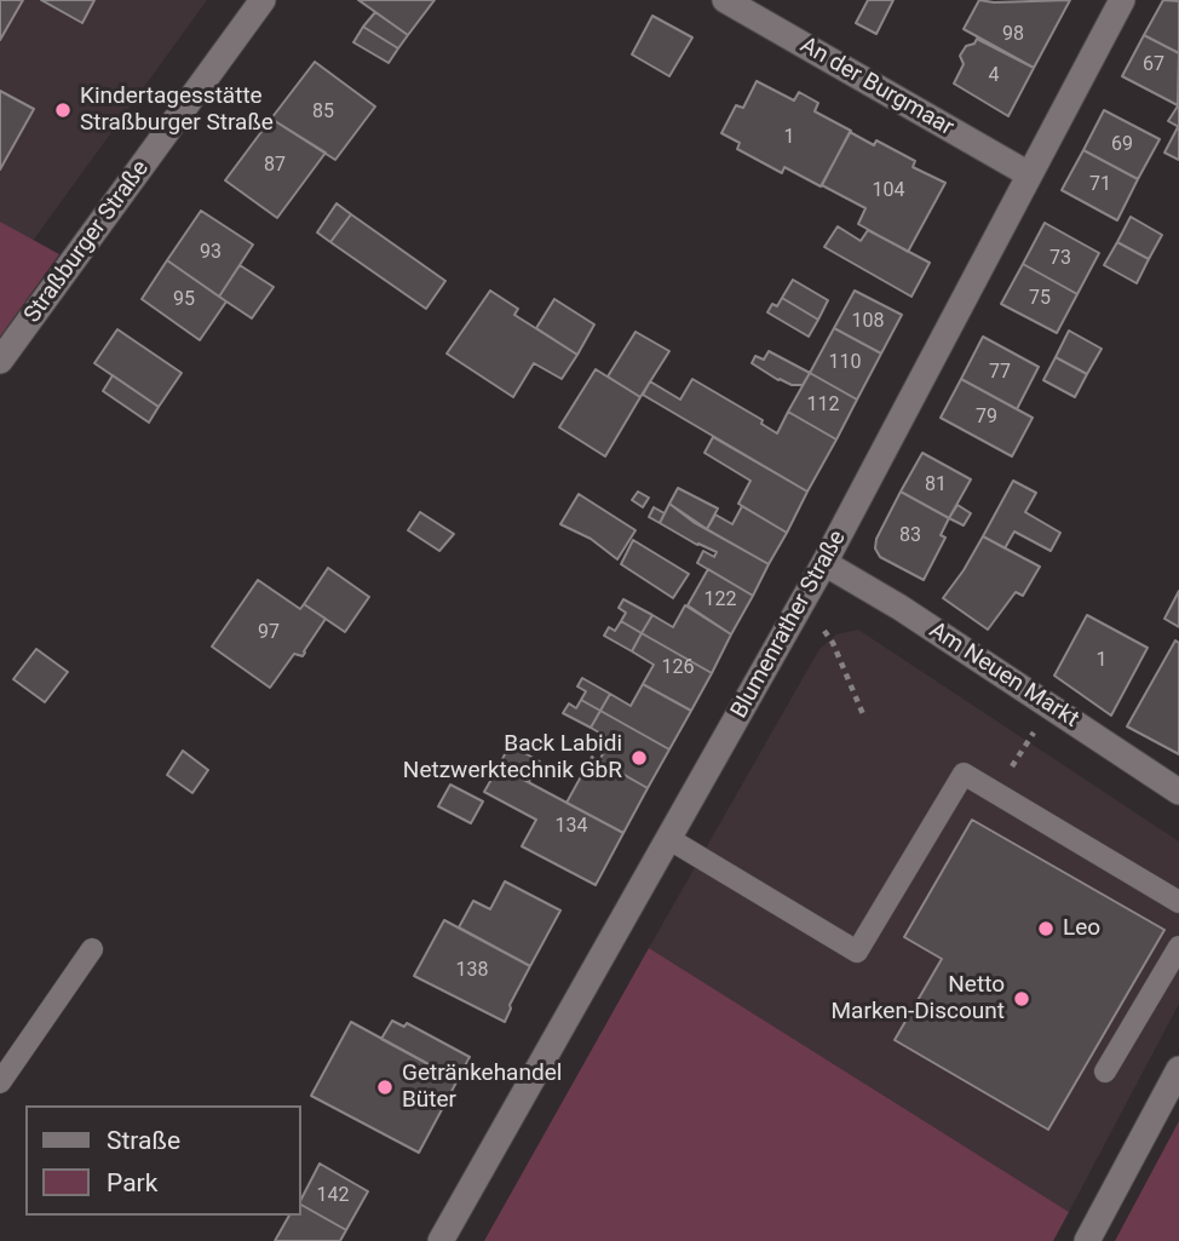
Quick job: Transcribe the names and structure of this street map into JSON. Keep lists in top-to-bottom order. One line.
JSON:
{"streets":{"street":["An der Burgmaar","Straßburger Straße","Blumenrather Straße","Am Neuen Markt"]},"crossings":[["An der Burgmaar","Blumenrather Straße"],["Blumenrather Straße","Am Neuen Markt"]],"places":["Kindertagesstätte Straßburger Straße","Back Labidi Netzwerktechnik GbR","Leo","Netto Marken-Discount","Getränkehandel Büter"],"house_numbers":["98","67","4","85","1","69","87","71","104","93","73","75","95","108","110","77","112","79","81","83","122","97","1","126","134","138","142"],"legend":["Straße","Park"]}
